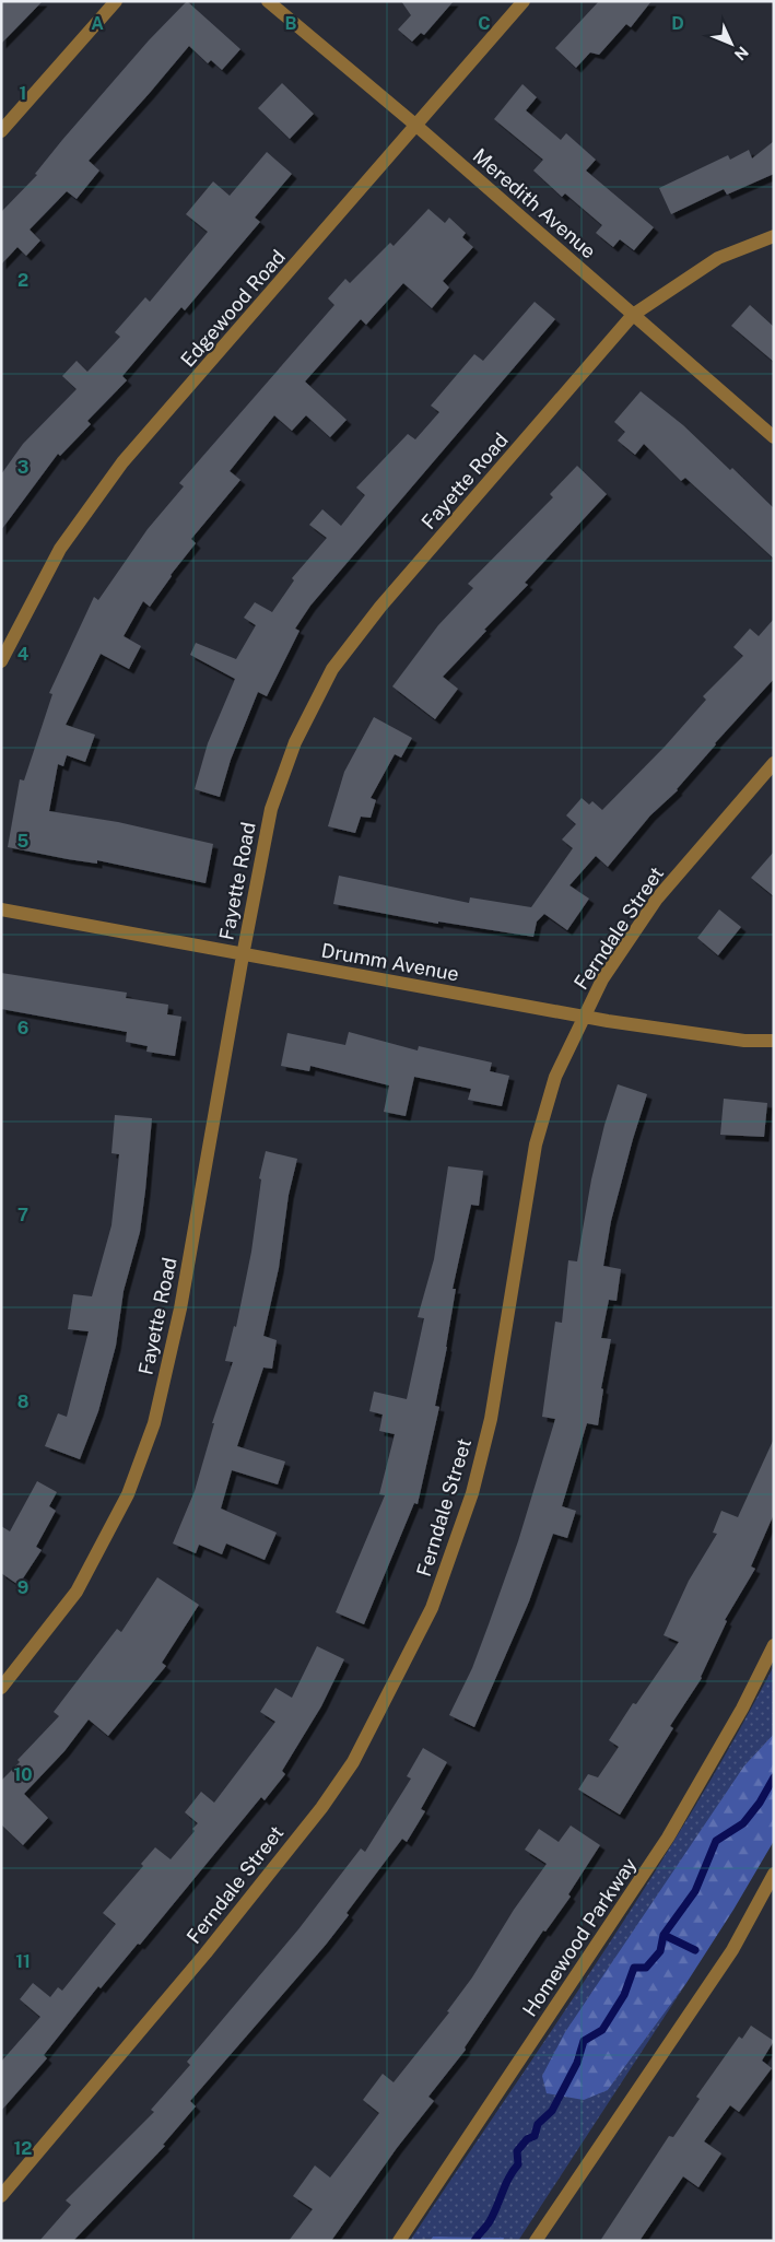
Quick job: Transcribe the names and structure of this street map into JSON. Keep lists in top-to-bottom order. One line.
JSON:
{"streets":{"street":["Meredith Avenue","Edgewood Road","Fayette Road","Ferndale Street","Drumm Avenue","Homewood Parkway"]},"crossings":[["Meredith Avenue","Edgewood Road"],["Meredith Avenue","Fayette Road"],["Fayette Road","Drumm Avenue"],["Ferndale Street","Drumm Avenue"]],"north":"bottom right","grid":{"columns":["A","B","C","D"],"rows":["1","2","3","4","5","6","7","8","9","10","11","12"]}}
